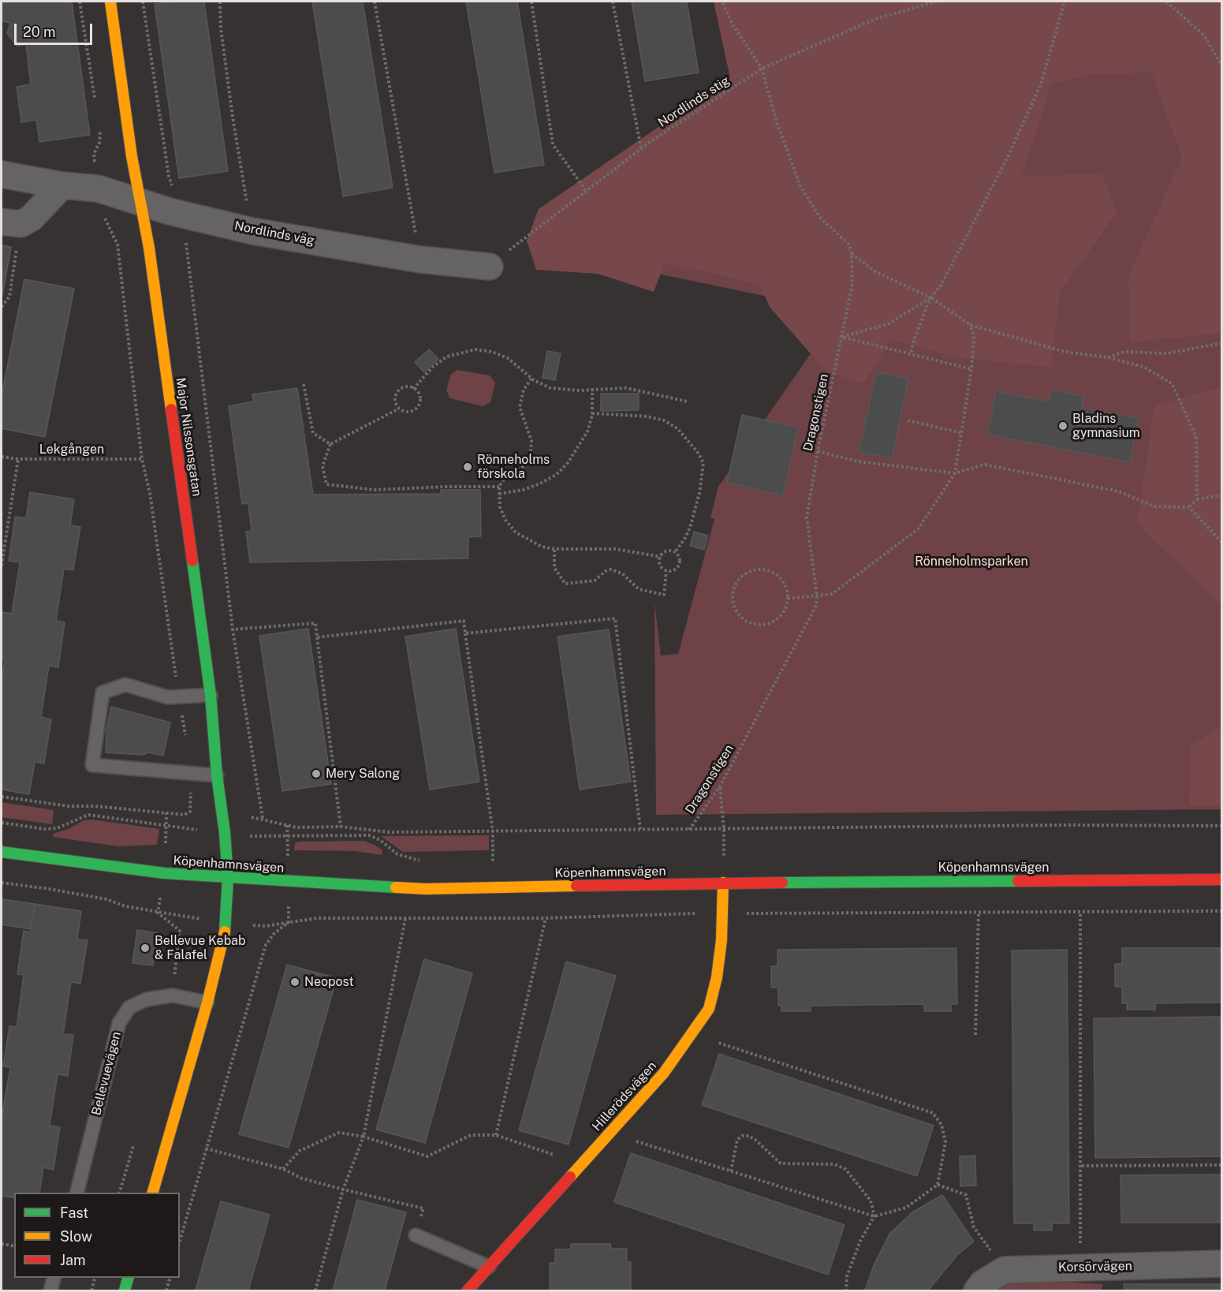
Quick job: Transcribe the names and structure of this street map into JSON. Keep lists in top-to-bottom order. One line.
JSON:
{"streets":{"street":["Nordlinds väg","Major Nilssonsgatan","Köpenhamnsvägen","Hillerödsvägen","Korsörvägen"],"lane":["Bellevuevägen"],"path":["Nordlinds stig","Dragonstigen","Lekgången"]},"crossings":[["Nordlinds stig","Nordlinds väg"],["Nordlinds väg","Major Nilssonsgatan"],["Major Nilssonsgatan","Köpenhamnsvägen"],["Köpenhamnsvägen","Hillerödsvägen"]],"parks":["Rönneholmsparken"],"places":["Bladins gymnasium","Rönneholms förskola","Mery Salong","Bellevue Kebab & Falafel","Neopost"],"legend":["Fast","Slow","Jam"],"scale_bar":"20 m"}
